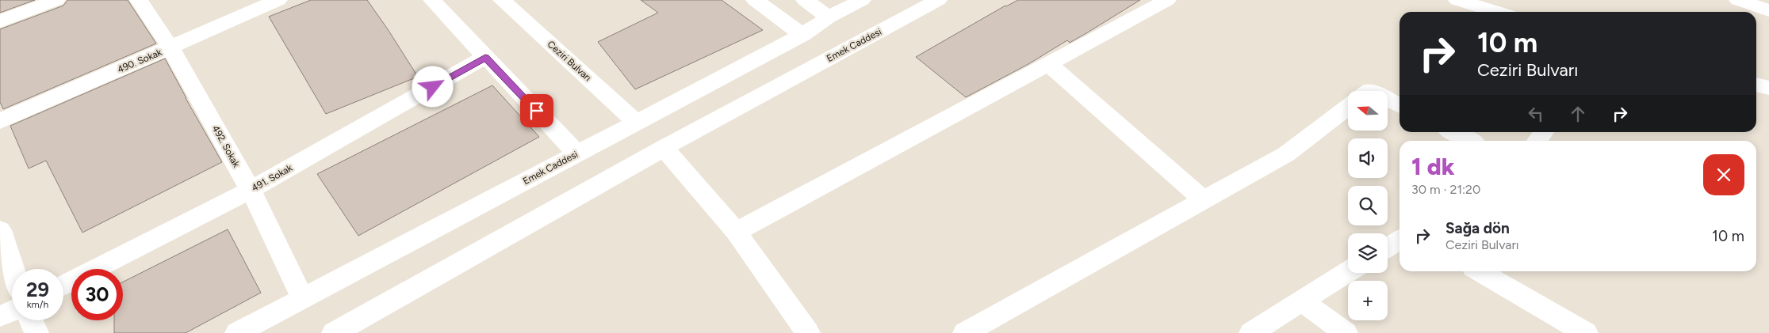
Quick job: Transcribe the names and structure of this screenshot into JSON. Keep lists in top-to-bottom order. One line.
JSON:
{"streets":{"street":["Emek Caddesi","490. Sokak","Ceziri Bulvarı","492. Sokak","491. Sokak"]},"crossings":[["Emek Caddesi","Ceziri Bulvarı"],["Emek Caddesi","492. Sokak"],["490. Sokak","492. Sokak"],["492. Sokak","491. Sokak"]],"north":"left","page":{"turn":["10 m","Ceziri Bulvarı"],"map_buttons":"+","heading":["1 dk","30 m · 21:20"],"list":[{"name":"Sağa dön","note":"Ceziri Bulvarı","value":"10 m"}],"speed":"29 km/h","limit":"30"}}
